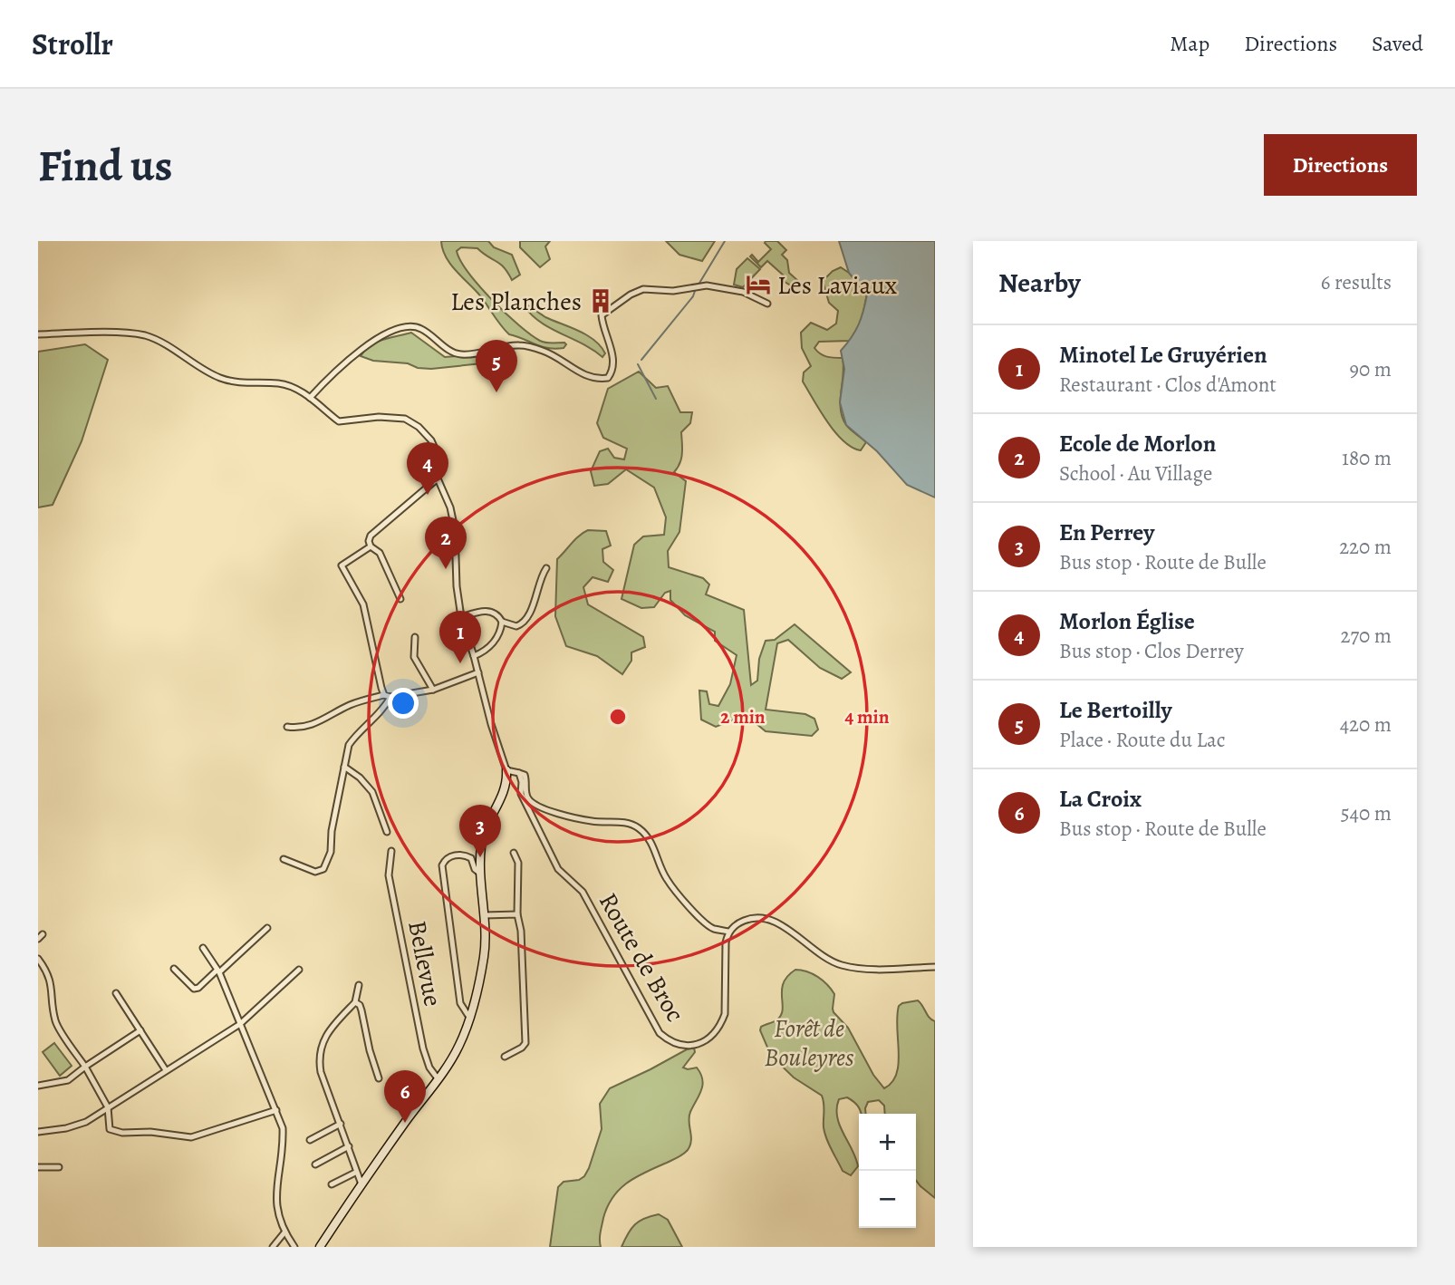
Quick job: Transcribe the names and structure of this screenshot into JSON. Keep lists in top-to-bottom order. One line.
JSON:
{"streets":{"street":["Route de Broc","Bellevue"]},"parks":["Forêt de Bouleyres"],"places":{"hotel":["Les Laviaux"],"building":["Les Planches"]},"page":{"header":"Strollr","nav":["Map","Directions","Saved"],"buttons":"Directions","title":"Find us","heading":["Nearby","6 results"],"list":[{"mark":"1","name":"Minotel Le Gruyérien","note":"Restaurant · Clos d'Amont","value":"90 m"},{"mark":"2","name":"Ecole de Morlon","note":"School · Au Village","value":"180 m"},{"mark":"3","name":"En Perrey","note":"Bus stop · Route de Bulle","value":"220 m"},{"mark":"4","name":"Morlon Église","note":"Bus stop · Clos Derrey","value":"270 m"},{"mark":"5","name":"Le Bertoilly","note":"Place · Route du Lac","value":"420 m"},{"mark":"6","name":"La Croix","note":"Bus stop · Route de Bulle","value":"540 m"}],"pins":["5","4","2","1","3","6"],"map_buttons":["+","−"]},"rings":["2 min","4 min"]}
